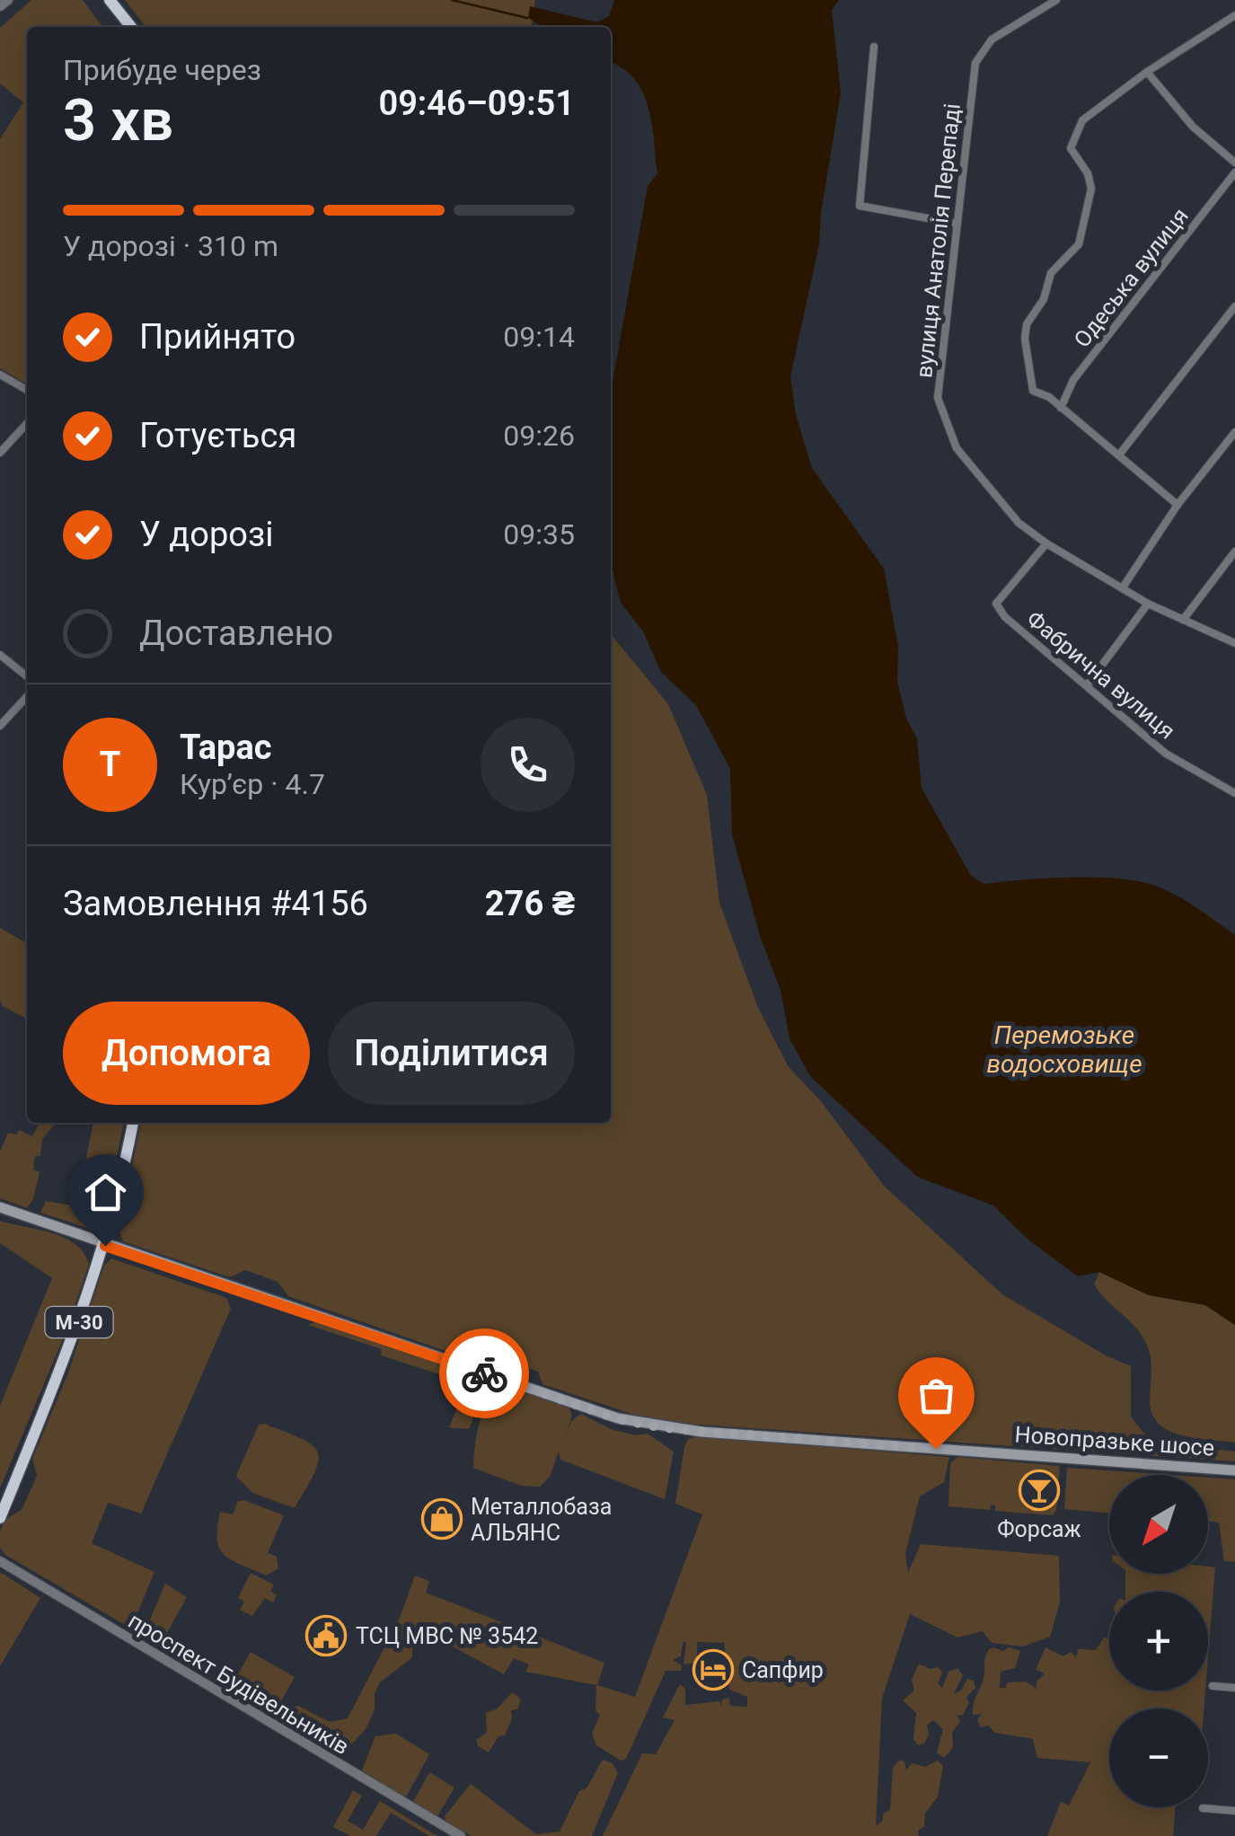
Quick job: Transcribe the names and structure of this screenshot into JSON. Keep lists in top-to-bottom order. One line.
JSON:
{"streets":{"highway":["М-30"],"main road":["Новопразьке шосе"],"street":["вулиця Анатолія Перепаді","Одеська вулиця","Фабрична вулиця","проспект Будівельників"]},"crossings":[["вулиця Анатолія Перепаді","Фабрична вулиця"],["М-30","Новопразьке шосе"]],"water":["Перемозьке водосховище"],"places":{"bar":["Форсаж"],"shop":["Металлобаза АЛЬЯНС"],"public building":["ТСЦ МВС № 3542"],"hotel":["Сапфир"]},"north":"bottom left","page":{"heading":["3 хв","Прибуде через","09:46–09:51"],"panel":["Тарас","Кур’єр · 4.7","Замовлення #4156","276 ₴"],"bar":"У дорозі · 310 m","list":[["Прийнято","09:14"],["Готується","09:26"],["У дорозі","09:35"],"Доставлено"],"round":"Т","buttons":["Допомога","Поділитися"],"map_buttons":["+","−"]}}
